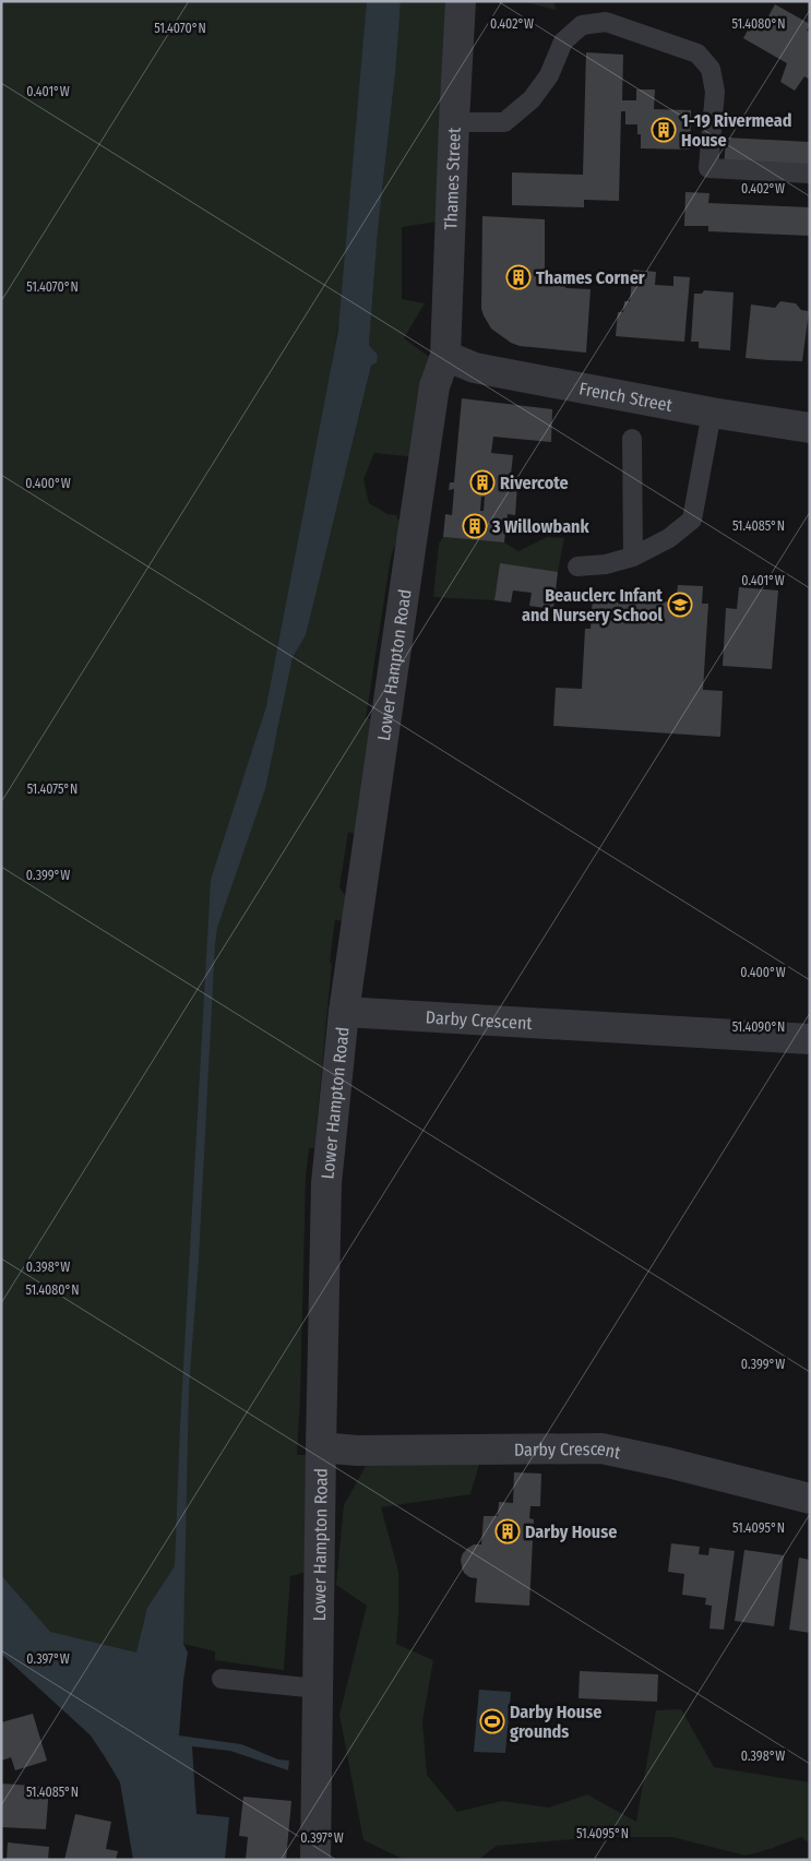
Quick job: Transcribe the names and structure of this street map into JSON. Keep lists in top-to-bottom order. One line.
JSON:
{"streets":{"street":["Thames Street","French Street","Lower Hampton Road","Darby Crescent"]},"crossings":[["Thames Street","French Street"],["Thames Street","Lower Hampton Road"],["French Street","Lower Hampton Road"],["Lower Hampton Road","Darby Crescent"]],"places":{"building":["1-19 Rivermead House","Thames Corner","Rivercote","3 Willowbank","Darby House"],"school or university":["Beauclerc Infant and Nursery School"],"sports":["Darby House grounds"]},"coordinates":["0.402°W","51.4080°N","51.4070°N","0.401°W","0.400°W","51.4085°N","51.4075°N","0.399°W","51.4090°N","0.398°W","51.4095°N","0.397°W"]}
